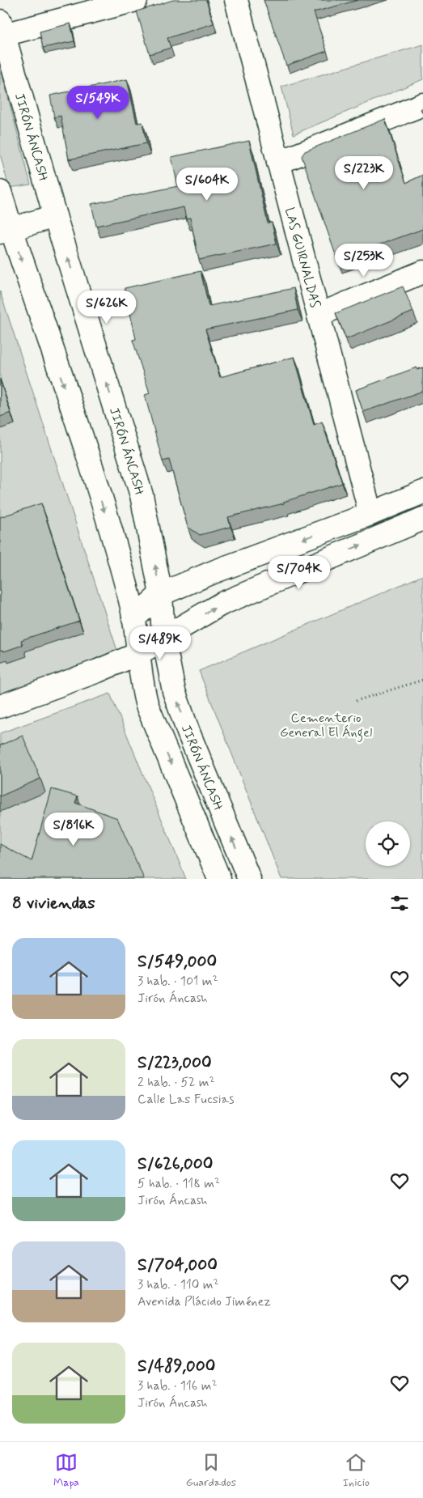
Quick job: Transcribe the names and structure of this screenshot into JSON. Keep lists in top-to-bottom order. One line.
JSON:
{"streets":{"main road":["JIRÓN ÁNCASH","LAS GUIRNALDAS"]},"parks":["Cementerio General El Ángel"],"page":{"price":["S/549K","S/223K","S/604K","S/253K","S/626K","S/704K","S/489K","S/816K"],"heading":"8 viviendas","list":[{"name":"S/549,000","note":"3 hab. · 101 m² · Jirón Áncash"},{"name":"S/223,000","note":"2 hab. · 52 m² · Calle Las Fucsias"},{"name":"S/626,000","note":"5 hab. · 118 m² · Jirón Áncash"},{"name":"S/704,000","note":"3 hab. · 110 m² · Avenida Plácido Jiménez"},{"name":"S/489,000","note":"3 hab. · 116 m² · Jirón Áncash"}],"tabs":["Mapa","Guardados","Inicio"]}}
